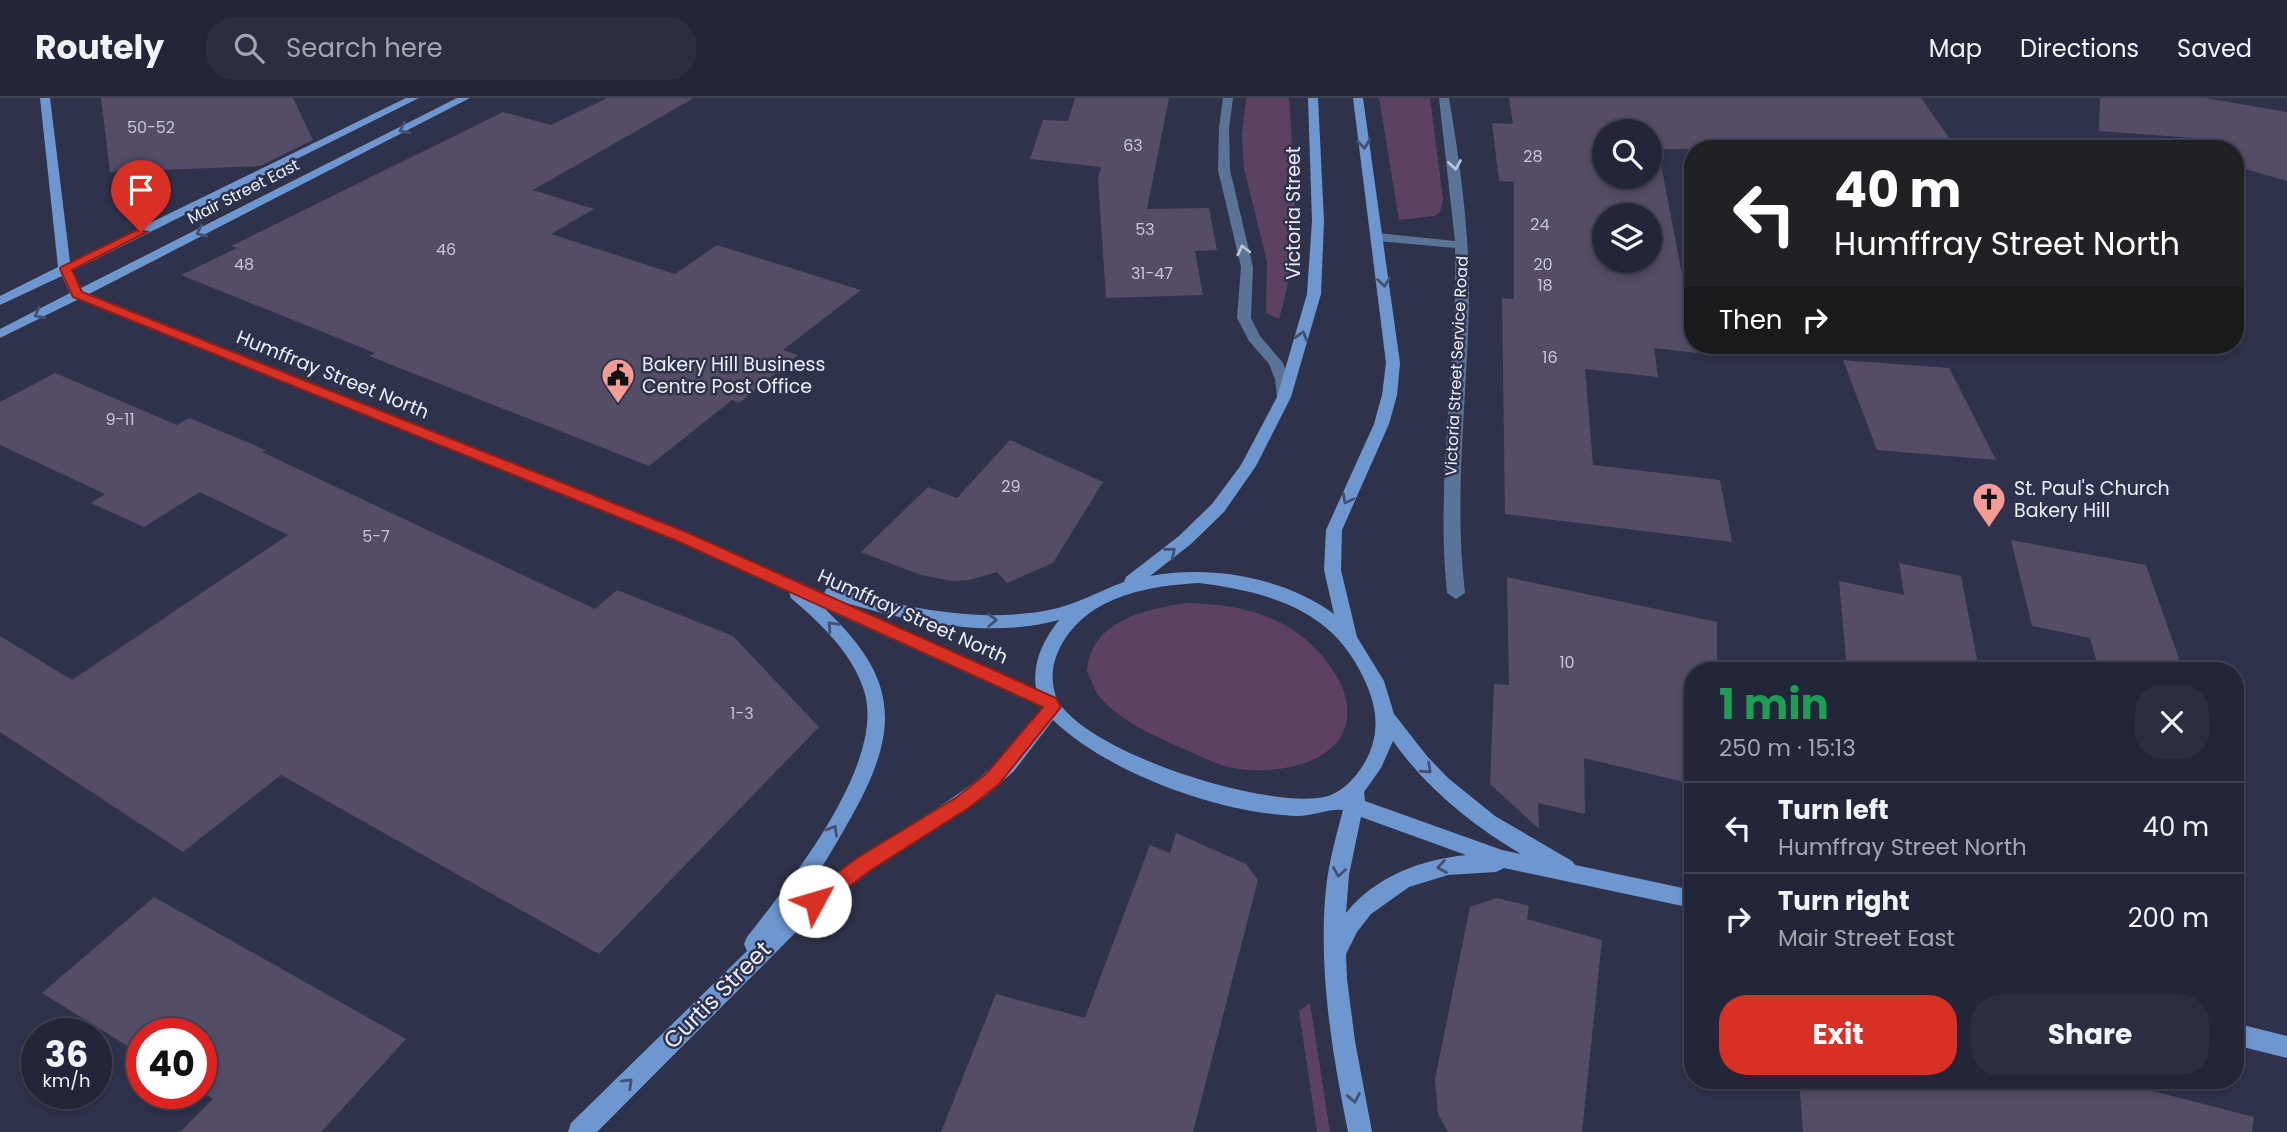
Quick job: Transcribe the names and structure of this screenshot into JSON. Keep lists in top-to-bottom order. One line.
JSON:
{"streets":{"street":["Mair Street East","Victoria Street","Victoria Street Service Road","Humffray Street North","Curtis Street"]},"crossings":[["Mair Street East","Humffray Street North"],["Victoria Street","Humffray Street North"],["Humffray Street North","Curtis Street"]],"places":{"public building":["Bakery Hill Business Centre Post Office"],"church":["St. Paul's Church Bakery Hill"]},"house_numbers":["50-52","63","28","24","53","46","48","20","31-47","18","16","9-11","29","5-7","10","1-3"],"page":{"header":"Routely","search":"Search here","nav":["Map","Directions","Saved"],"turn":["40 m","Humffray Street North"],"then":"Then","heading":["1 min","250 m · 15:13"],"list":[{"name":"Turn left","note":"Humffray Street North","value":"40 m"},{"name":"Turn right","note":"Mair Street East","value":"200 m"}],"buttons":["Exit","Share"],"speed":"36 km/h","limit":"40"}}
